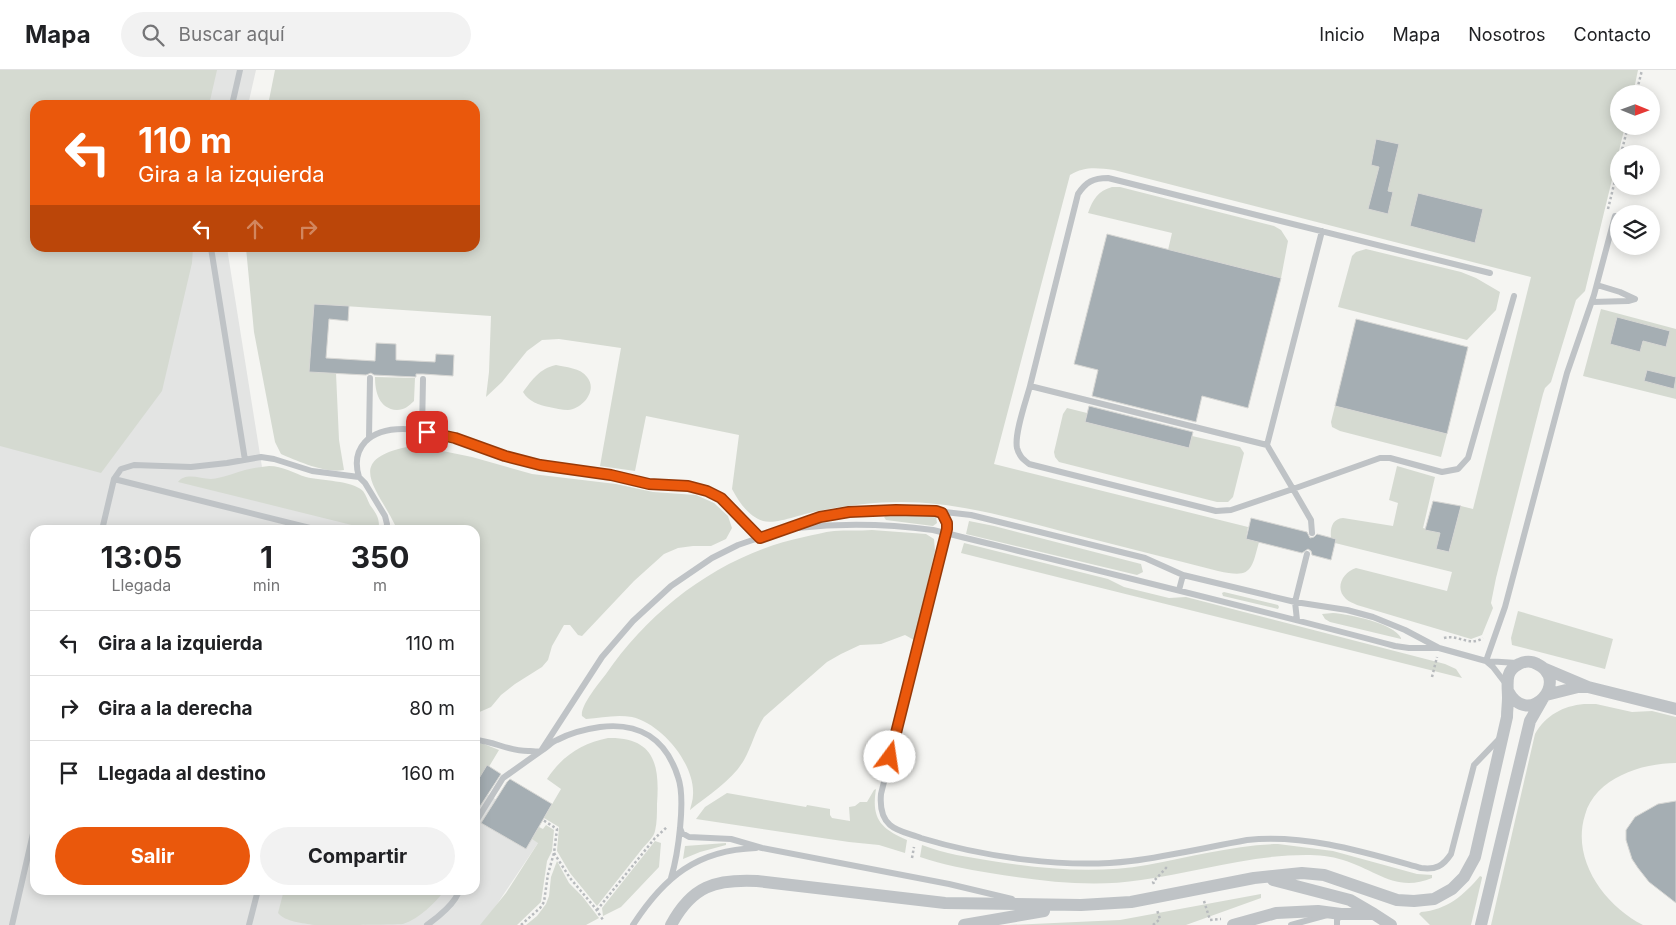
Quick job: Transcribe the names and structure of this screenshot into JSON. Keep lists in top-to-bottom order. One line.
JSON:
{"north":"right","page":{"header":"Mapa","search":"Buscar aquí","nav":["Inicio","Mapa","Nosotros","Contacto"],"turn":["110 m","Gira a la izquierda"],"eta":["13:05","Llegada","1","min","350","m"],"list":[{"name":"Gira a la izquierda","value":"110 m"},{"name":"Gira a la derecha","value":"80 m"},{"name":"Llegada al destino","value":"160 m"}],"buttons":["Salir","Compartir"]}}
